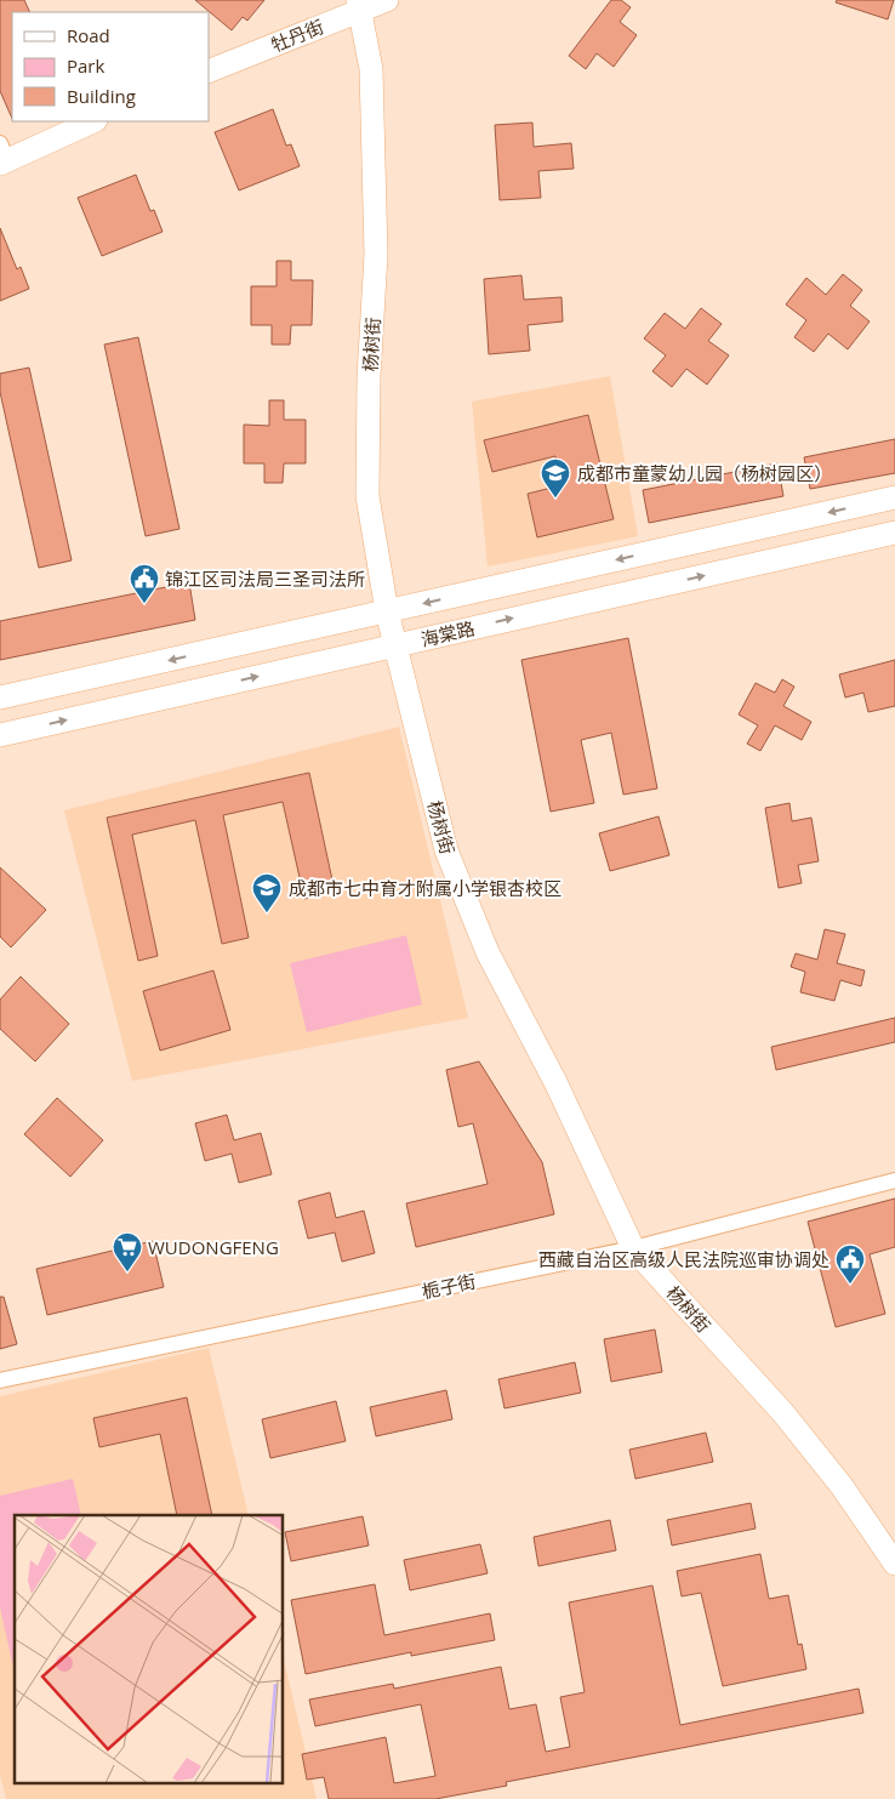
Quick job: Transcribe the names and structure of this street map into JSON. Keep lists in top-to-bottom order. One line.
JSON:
{"streets":{"street":["牡丹街","杨树街","海棠路","栀子街"]},"crossings":[["牡丹街","杨树街"],["杨树街","海棠路"],["杨树街","栀子街"]],"places":{"school or university":["成都市童蒙幼儿园（杨树园区）","成都市七中育才附属小学银杏校区"],"public building":["锦江区司法局三圣司法所","西藏自治区高级人民法院巡审协调处"],"supermarket":["WUDONGFENG"]},"legend":["Road","Park","Building"]}
